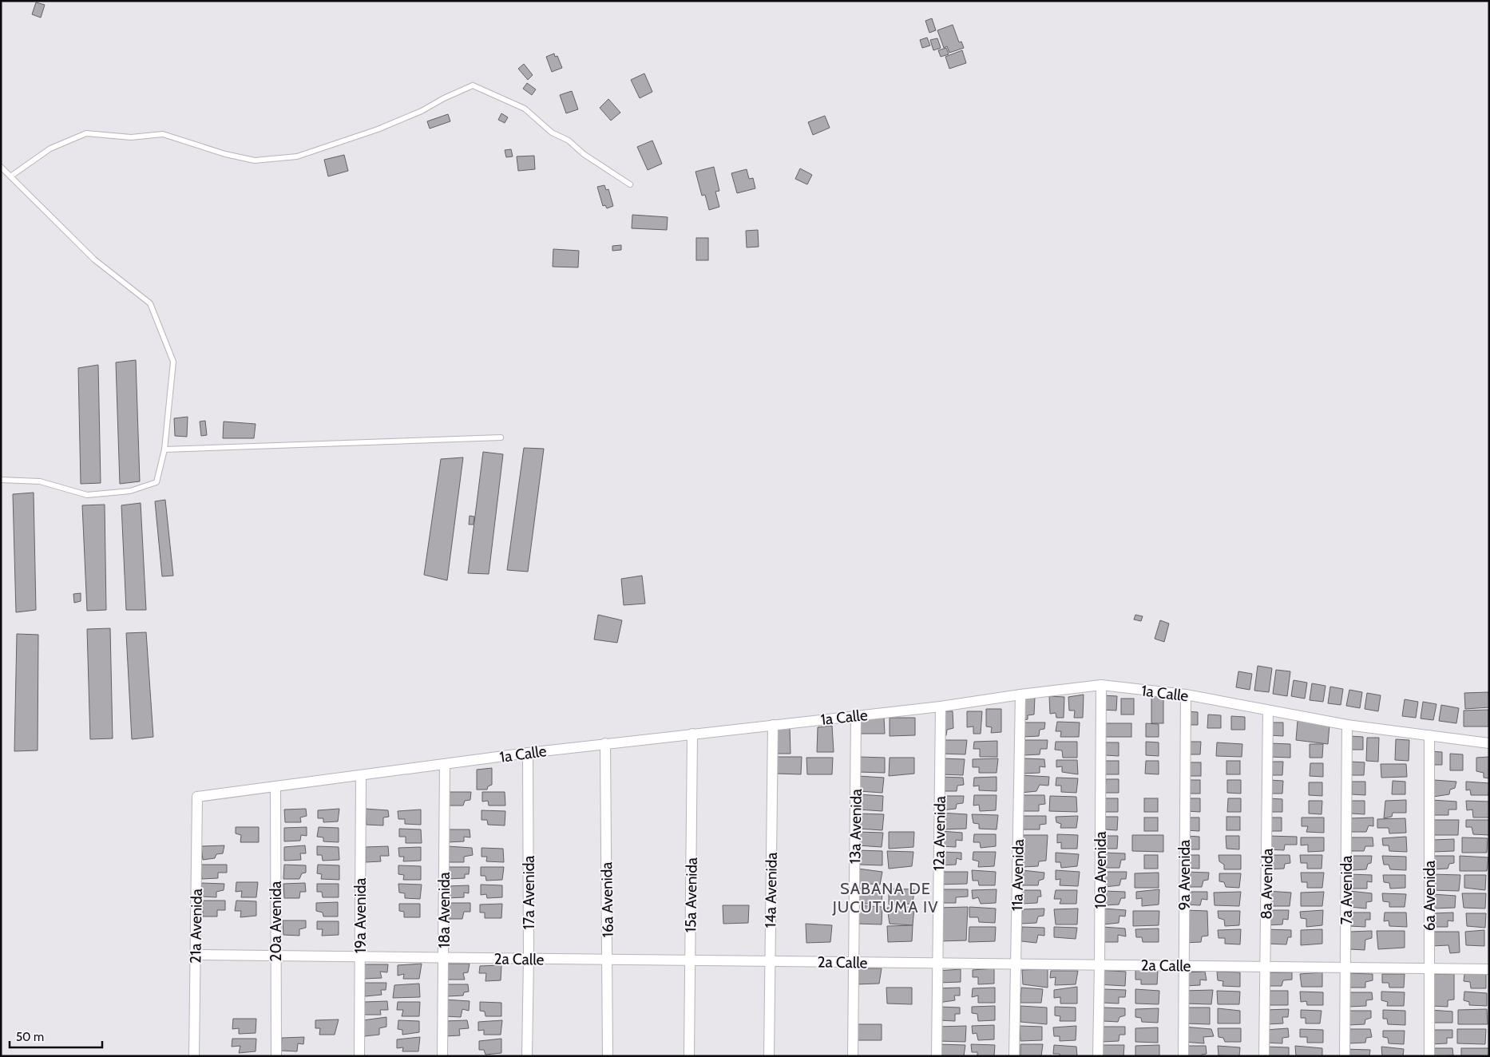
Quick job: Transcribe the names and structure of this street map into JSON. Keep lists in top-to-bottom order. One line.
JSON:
{"streets":{"street":["1a Calle","13a Avenida","12a Avenida","10a Avenida","11a Avenida","9a Avenida","8a Avenida","14a Avenida","7a Avenida","17a Avenida","15a Avenida","6a Avenida","16a Avenida","18a Avenida","19a Avenida","20a Avenida","21a Avenida","2a Calle"]},"crossings":[["1a Calle","13a Avenida"],["1a Calle","12a Avenida"],["1a Calle","10a Avenida"],["1a Calle","11a Avenida"],["1a Calle","9a Avenida"],["1a Calle","8a Avenida"],["1a Calle","14a Avenida"],["1a Calle","7a Avenida"],["1a Calle","17a Avenida"],["1a Calle","15a Avenida"],["1a Calle","6a Avenida"],["1a Calle","16a Avenida"],["1a Calle","18a Avenida"],["1a Calle","19a Avenida"],["1a Calle","20a Avenida"],["1a Calle","21a Avenida"],["13a Avenida","2a Calle"],["12a Avenida","2a Calle"],["10a Avenida","2a Calle"],["11a Avenida","2a Calle"],["9a Avenida","2a Calle"],["8a Avenida","2a Calle"],["14a Avenida","2a Calle"],["7a Avenida","2a Calle"],["17a Avenida","2a Calle"],["15a Avenida","2a Calle"],["6a Avenida","2a Calle"],["16a Avenida","2a Calle"],["18a Avenida","2a Calle"],["19a Avenida","2a Calle"],["20a Avenida","2a Calle"],["21a Avenida","2a Calle"]],"districts":["SABANA DE JUCUTUMA IV"],"scale_bar":"50 m"}
